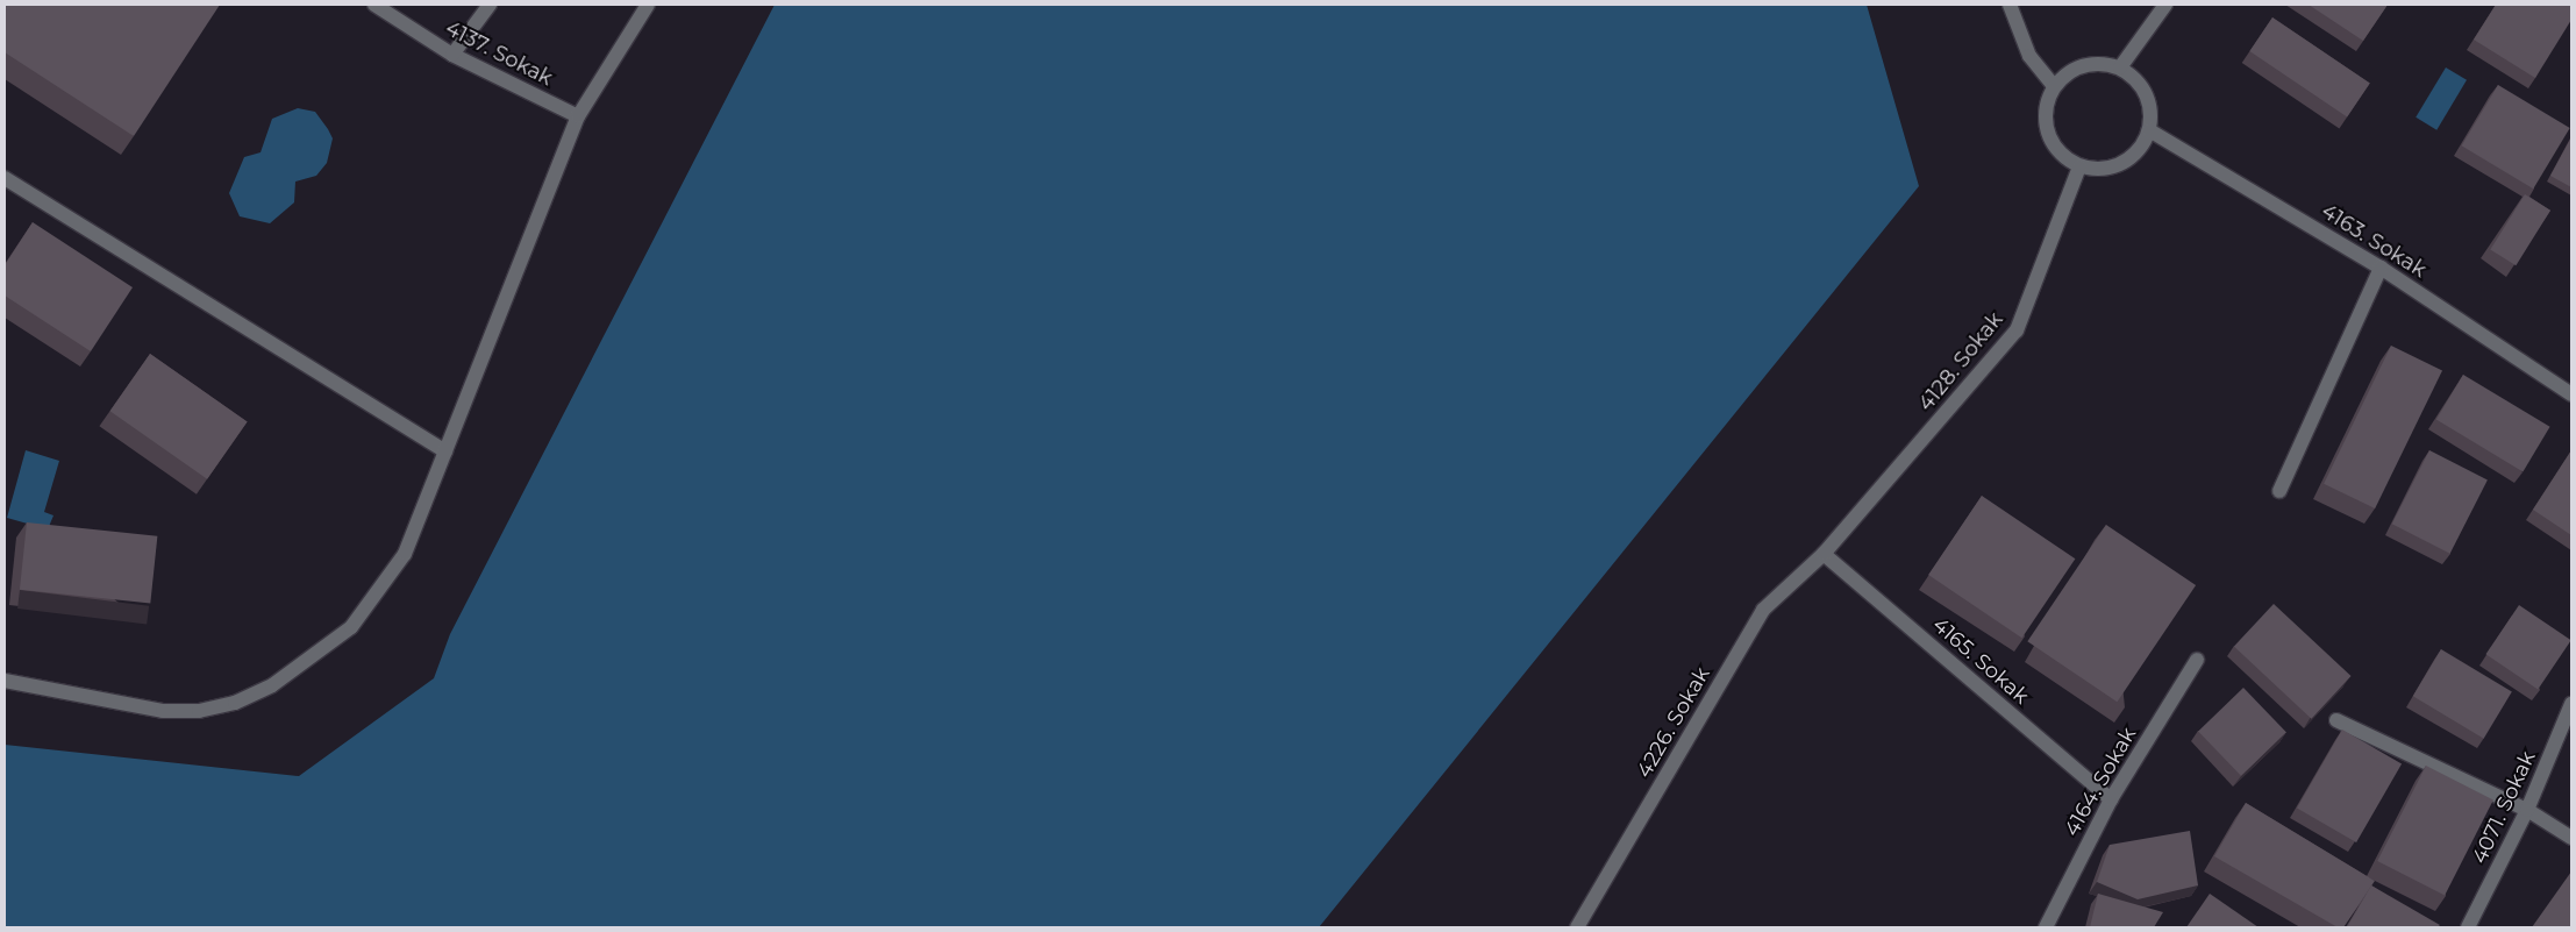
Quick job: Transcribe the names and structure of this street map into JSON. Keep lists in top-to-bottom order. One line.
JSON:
{"streets":{"street":["4137. Sokak","4163. Sokak","4128. Sokak","4165. Sokak","4226. Sokak","4164. Sokak","4071. Sokak"]},"crossings":[["4163. Sokak","4128. Sokak"],["4128. Sokak","4165. Sokak"],["4128. Sokak","4226. Sokak"],["4165. Sokak","4226. Sokak"],["4165. Sokak","4164. Sokak"]]}
